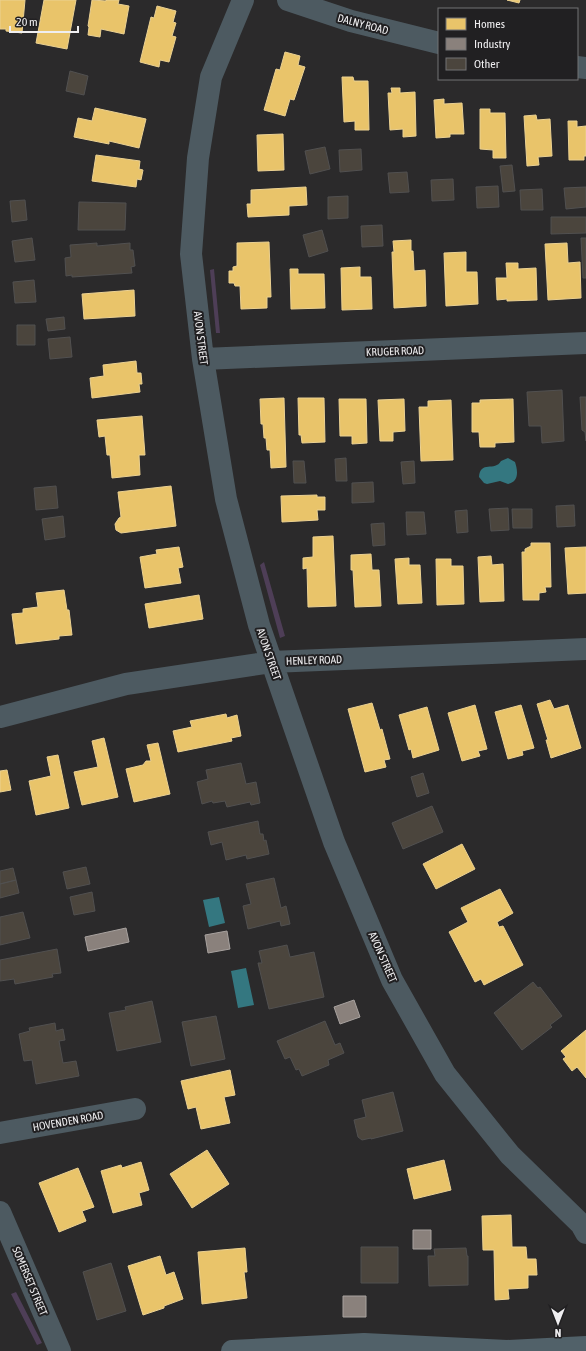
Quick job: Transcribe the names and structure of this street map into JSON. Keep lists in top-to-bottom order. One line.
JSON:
{"streets":{"street":["DALNY ROAD","AVON STREET","KRUGER ROAD","HENLEY ROAD","HOVENDEN ROAD","SOMERSET STREET"]},"crossings":[["AVON STREET","KRUGER ROAD"],["AVON STREET","HENLEY ROAD"]],"legend":["Homes","Industry","Other"],"scale_bar":"20 m","north":"bottom"}
